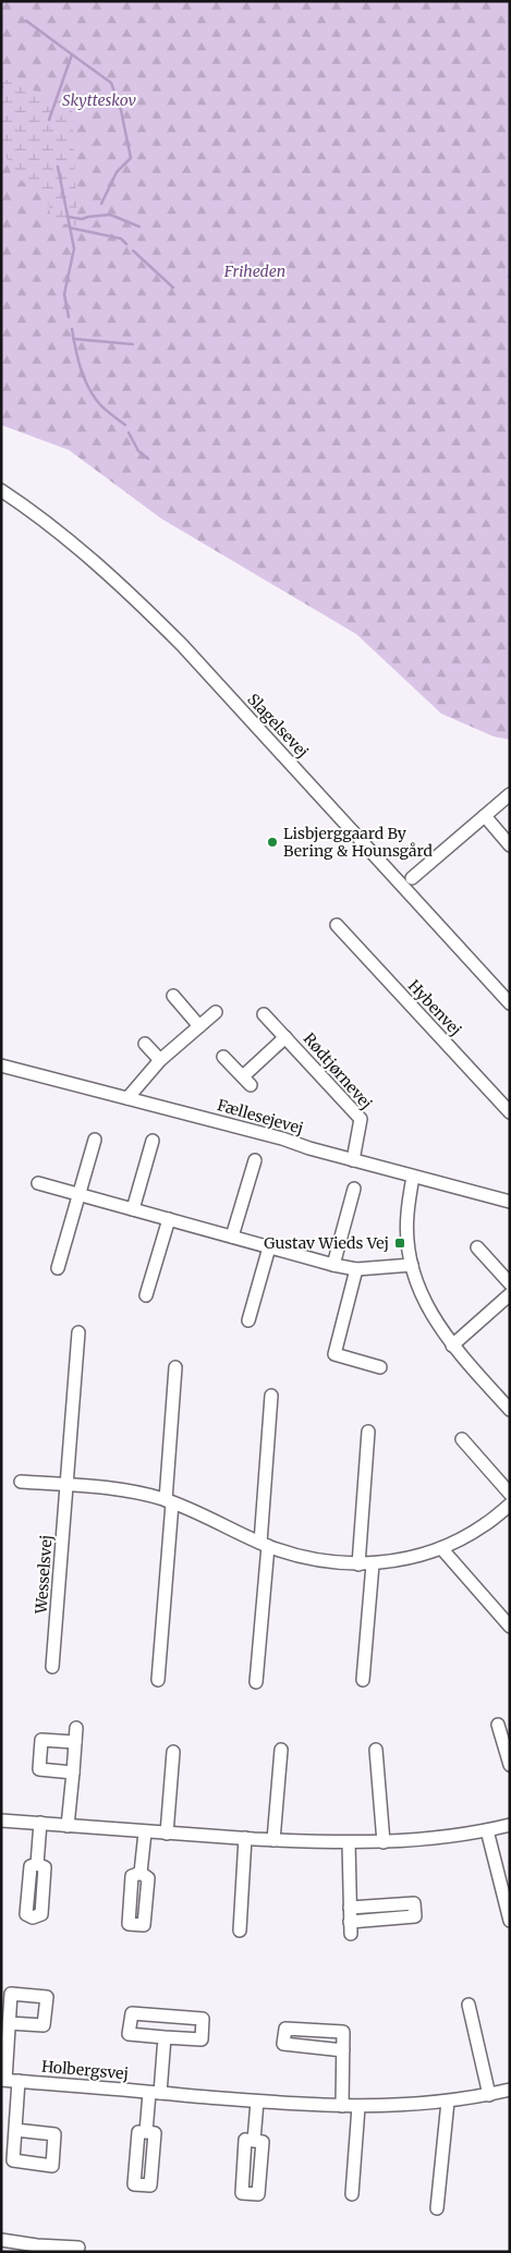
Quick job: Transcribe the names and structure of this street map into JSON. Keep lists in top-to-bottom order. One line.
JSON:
{"streets":{"street":["Slagelsevej","Hybenvej","Rødtjørnevej","Fællesejevej","Wesselsvej","Holbergsvej"]},"crossings":[["Rødtjørnevej","Fællesejevej"]],"parks":["Skytteskov","Friheden"],"places":{"other":["Lisbjerggaard By Bering & Hounsgård"],"transit":["Gustav Wieds Vej"]}}
